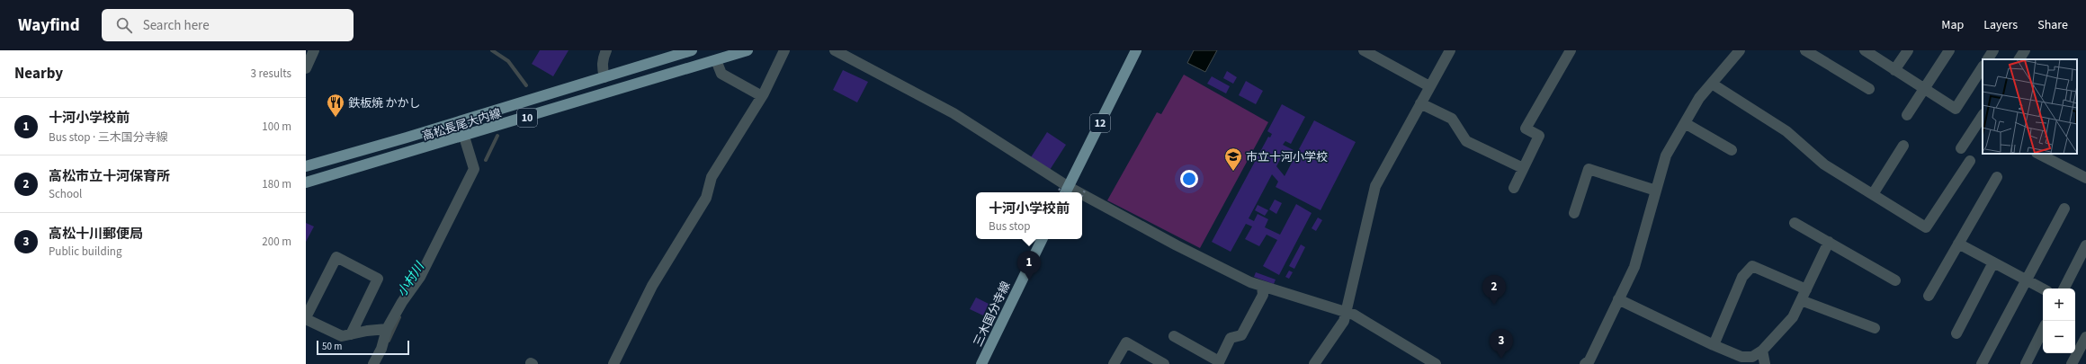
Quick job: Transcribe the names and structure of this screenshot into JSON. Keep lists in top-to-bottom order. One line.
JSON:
{"streets":{"main road":["10","12","高松長尾大内線","三木国分寺線"]},"water":["小村川"],"places":{"restaurant":["鉄板焼 かかし"],"school or university":["市立十河小学校"]},"scale_bar":"50 m","page":{"header":"Wayfind","search":"Search here","nav":["Map","Layers","Share"],"heading":["Nearby","3 results"],"list":[{"mark":"1","name":"十河小学校前","note":"Bus stop · 三木国分寺線","value":"100 m"},{"mark":"2","name":"高松市立十河保育所","note":"School","value":"180 m"},{"mark":"3","name":"高松十川郵便局","note":"Public building","value":"200 m"}],"popup":["十河小学校前","Bus stop"],"pins":["1","2","3"],"map_buttons":["+","−"],"scale":"50 m"}}
